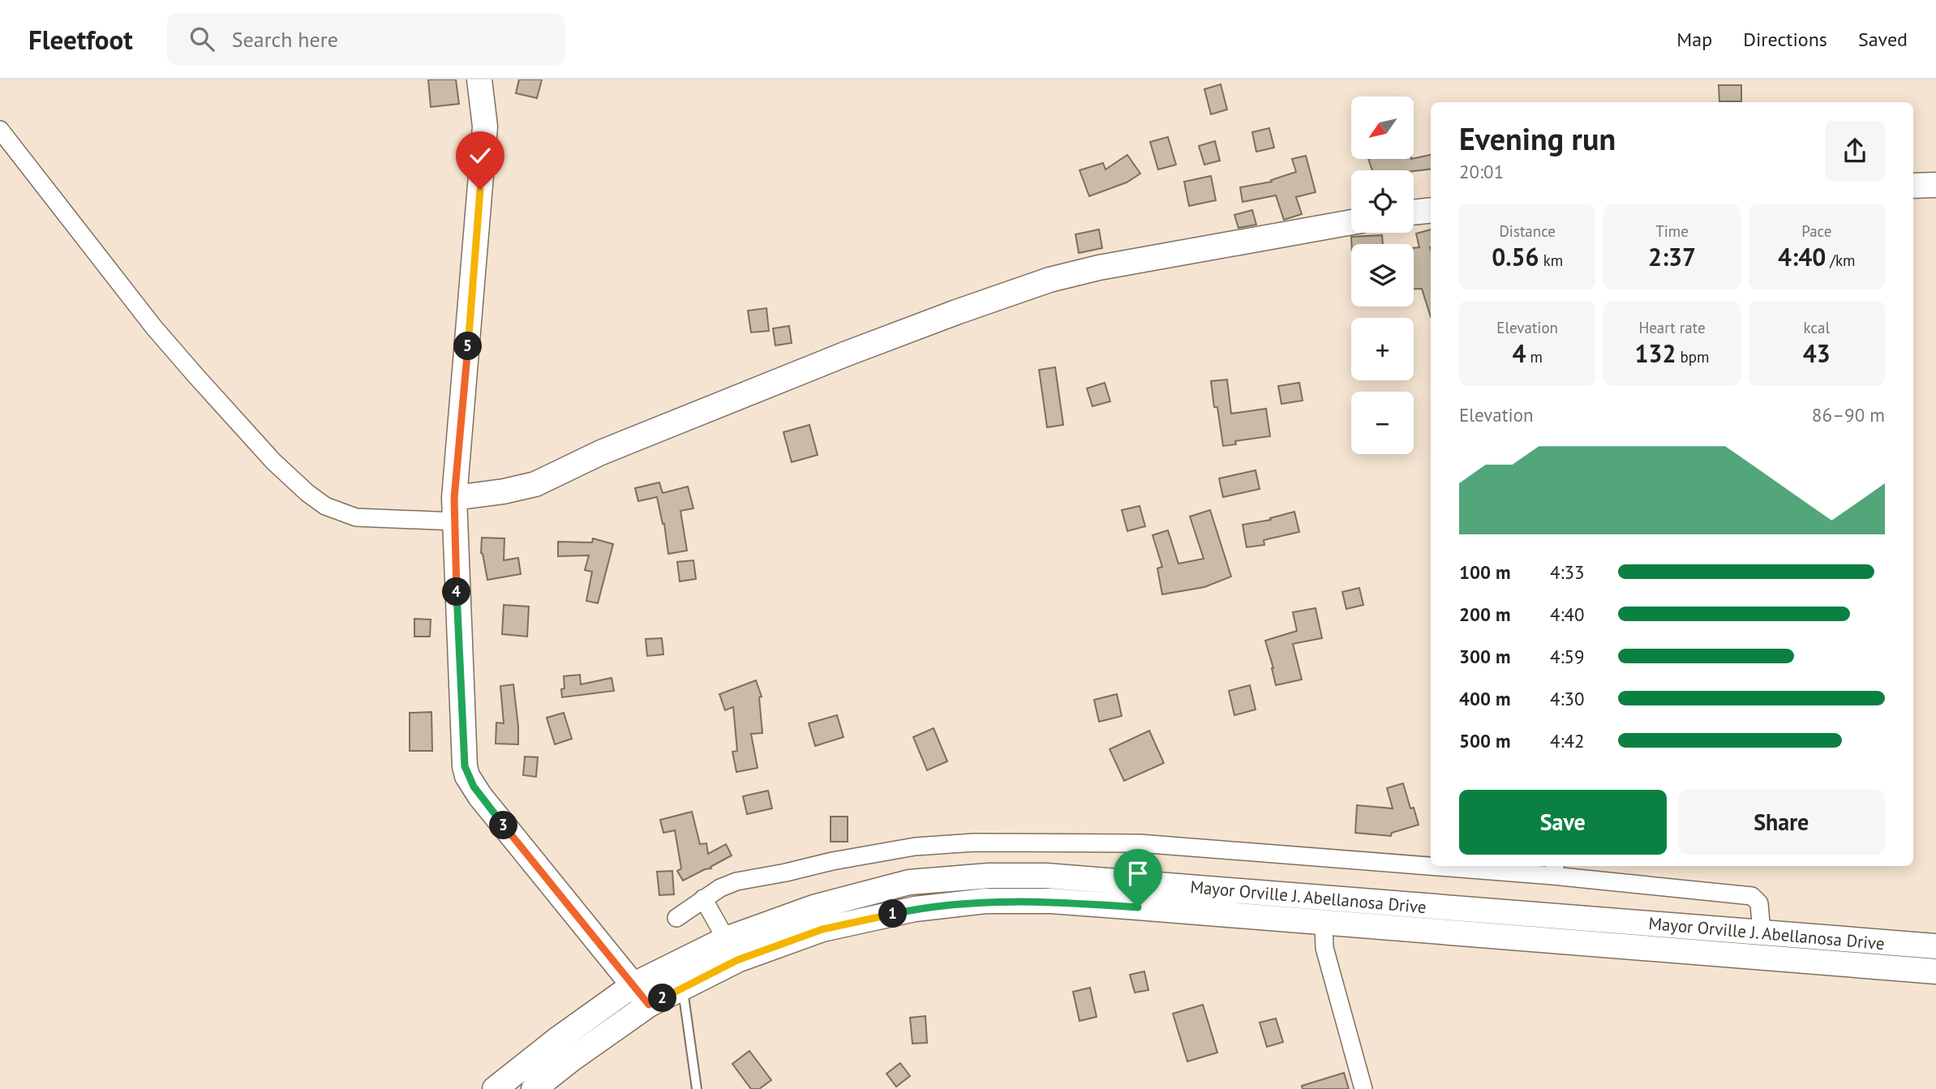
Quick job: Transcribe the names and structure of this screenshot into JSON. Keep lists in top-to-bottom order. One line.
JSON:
{"streets":{"main road":["Mayor Orville J. Abellanosa Drive"]},"north":"bottom left","page":{"header":"Fleetfoot","search":"Search here","nav":["Map","Directions","Saved"],"map_buttons":["+","−"],"heading":["Evening run","20:01"],"stats":[["Distance","0.56 km"],["Time","2:37"],["Pace","4:40 /km"],["Elevation","4 m"],["Heart rate","132 bpm"],["kcal","43"]],"pins":["5","4","3","1","2"],"chart":["Elevation","86–90 m"],"list":[{"name":"100 m","note":"4:33"},{"name":"200 m","note":"4:40"},{"name":"300 m","note":"4:59"},{"name":"400 m","note":"4:30"},{"name":"500 m","note":"4:42"}],"buttons":["Save","Share"]}}
